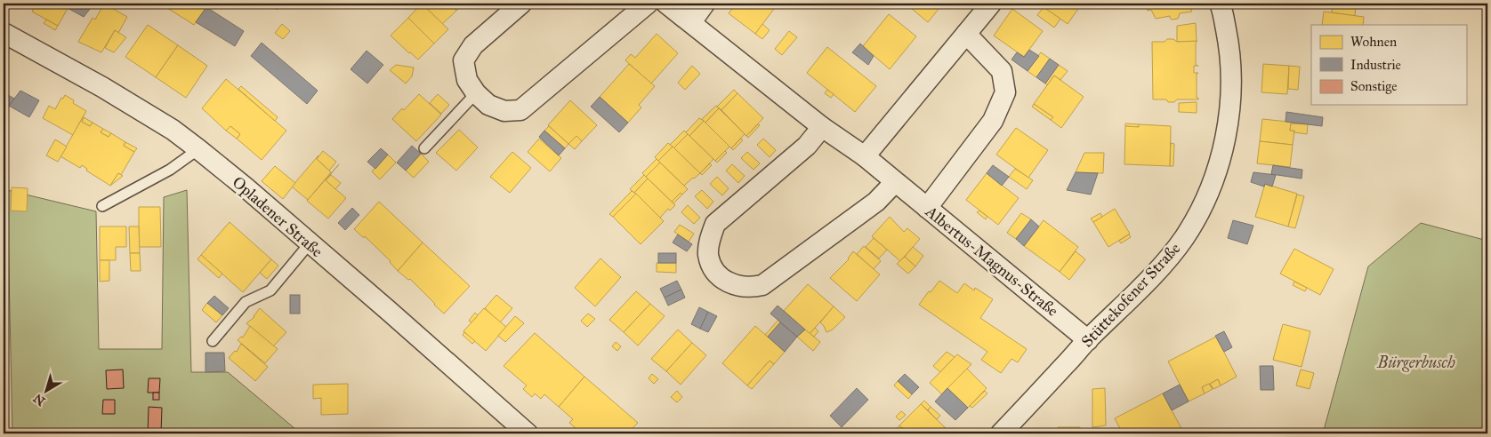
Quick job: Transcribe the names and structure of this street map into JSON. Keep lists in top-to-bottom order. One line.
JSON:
{"streets":{"street":["Opladener Straße","Albertus-Magnus-Straße","Stüttekofener Straße"]},"crossings":[["Albertus-Magnus-Straße","Stüttekofener Straße"]],"parks":["Bürgerbusch"],"legend":["Wohnen","Industrie","Sonstige"],"north":"bottom left"}
